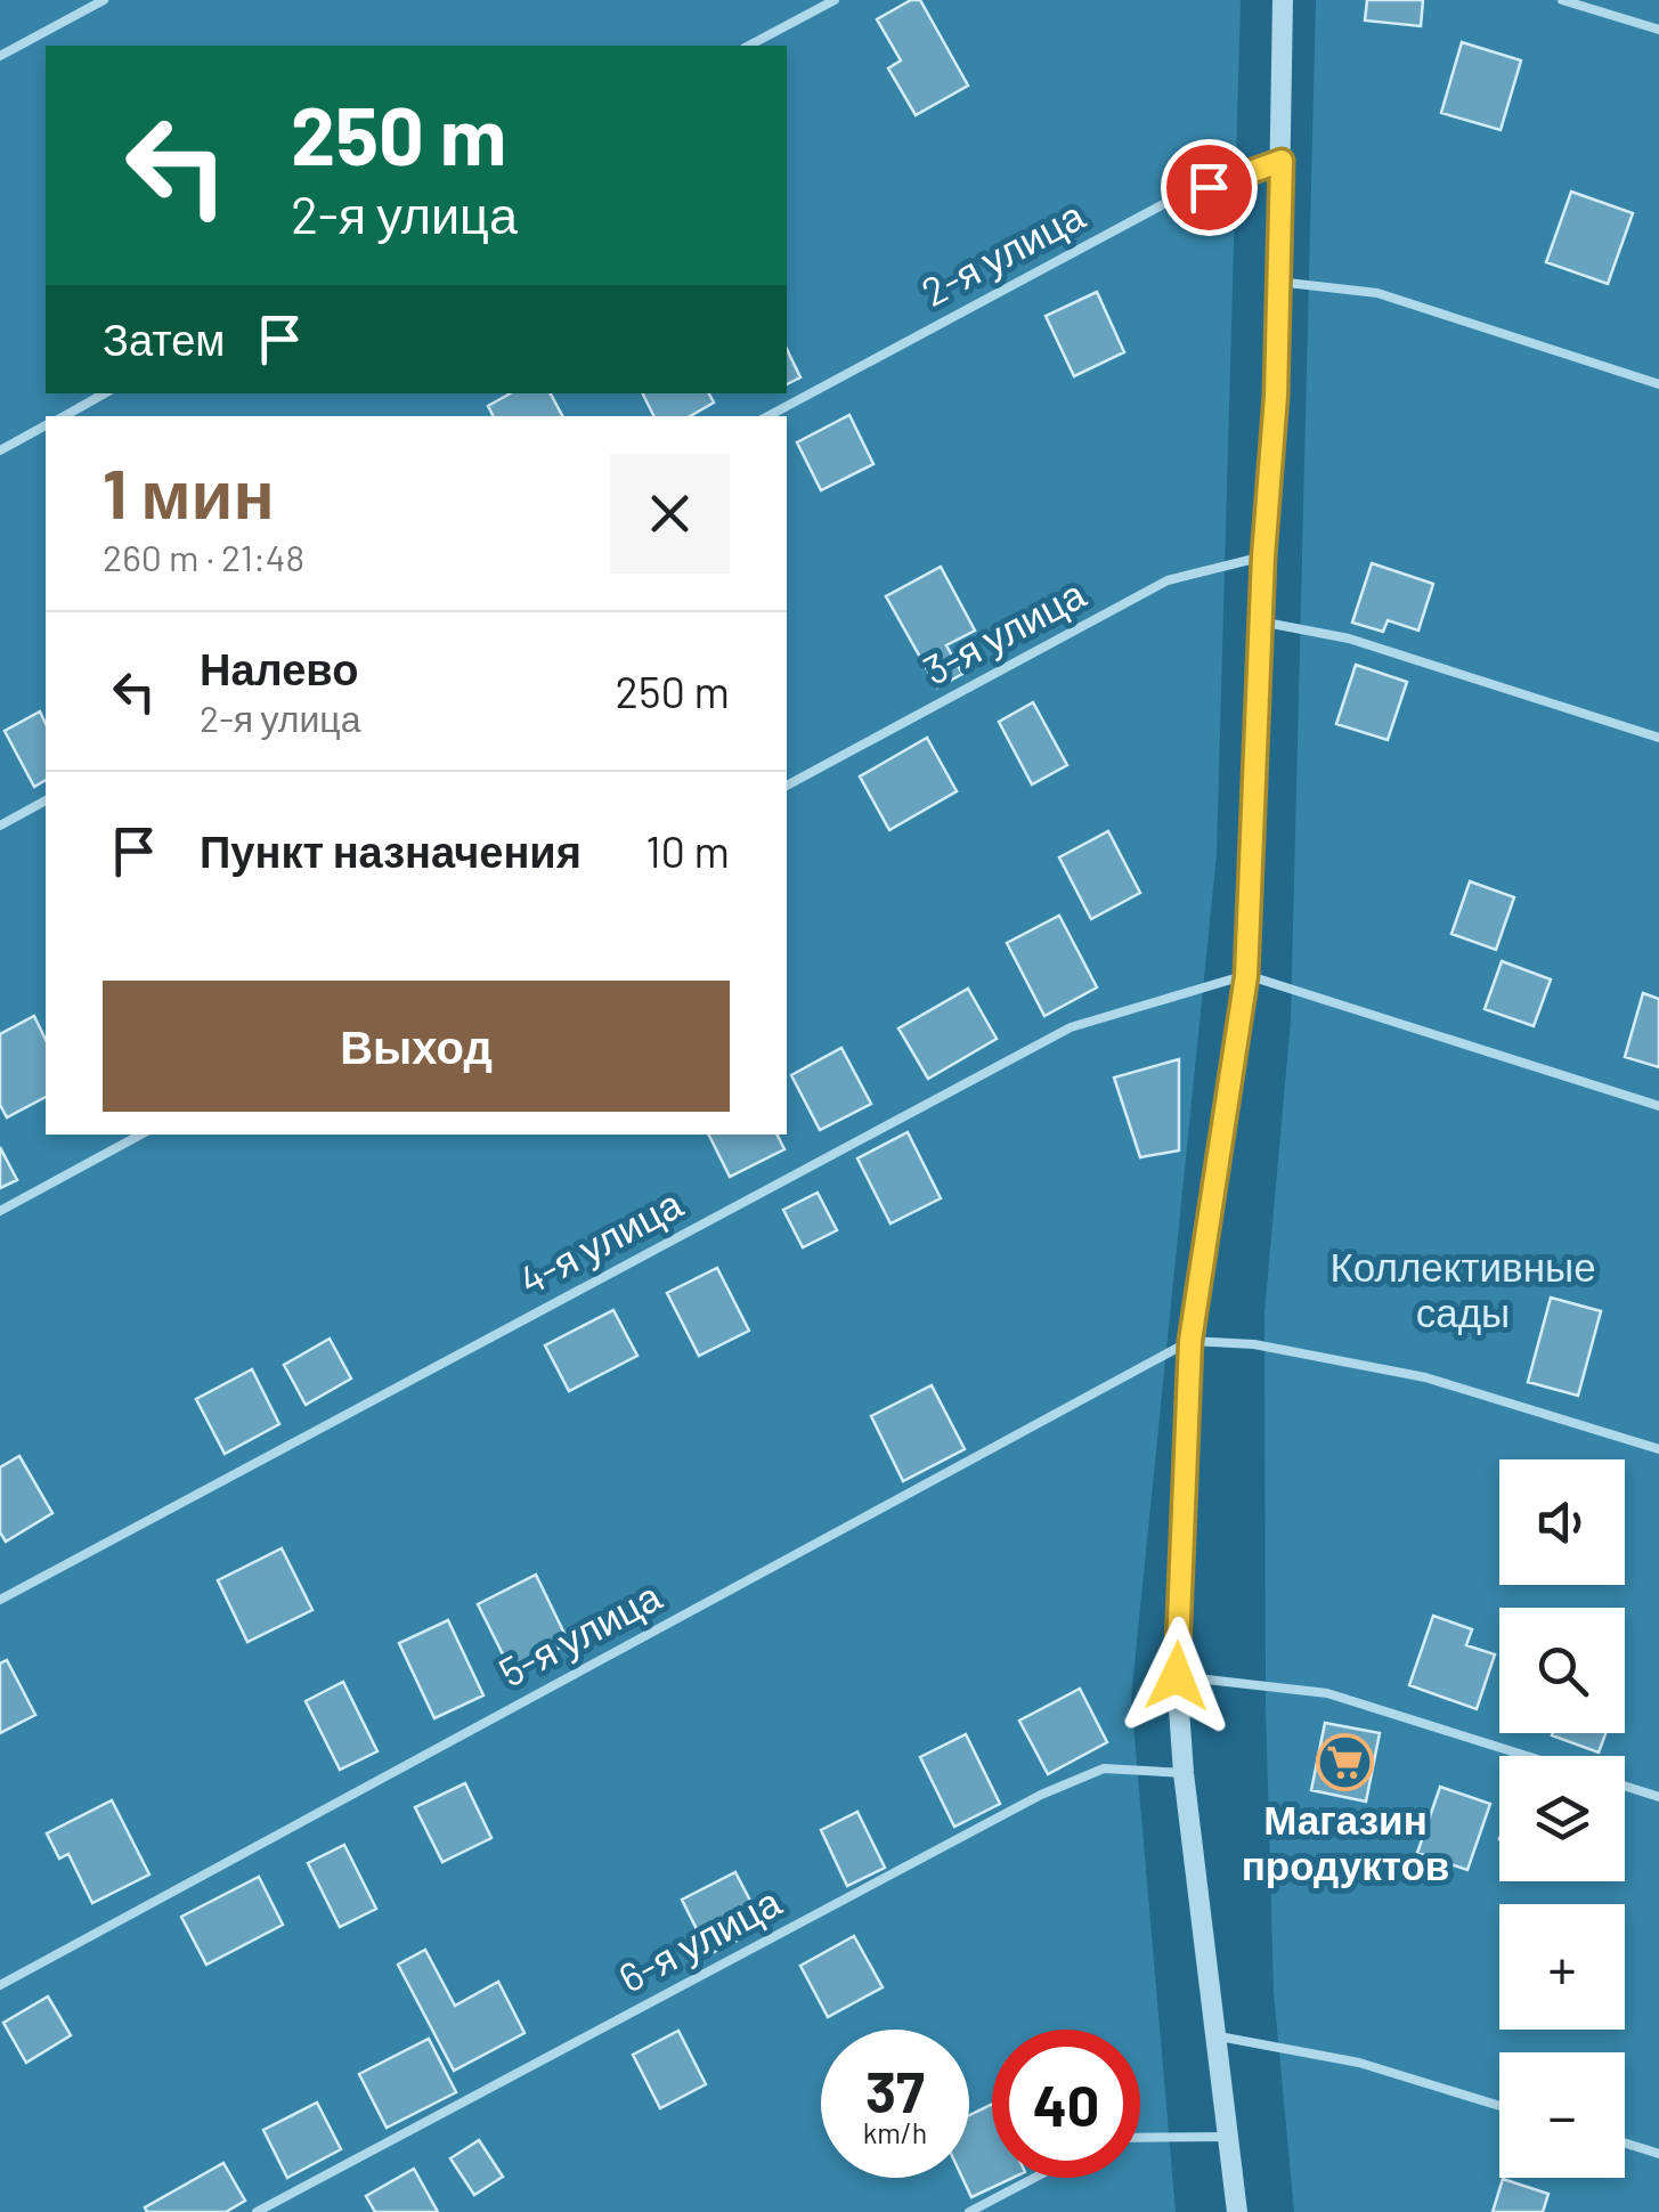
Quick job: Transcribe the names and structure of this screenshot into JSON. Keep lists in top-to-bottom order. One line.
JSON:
{"streets":{"lane":["2-я улица","3-я улица","4-я улица","5-я улица","6-я улица"]},"parks":["Коллективные сады"],"places":{"supermarket":["Магазин продуктов"]},"page":{"turn":["250 m","2-я улица"],"then":"Затем","heading":["1 мин","260 m · 21:48"],"list":[{"name":"Налево","note":"2-я улица","value":"250 m"},{"name":"Пункт назначения","value":"10 m"}],"buttons":"Выход","map_buttons":["+","−"],"speed":"37 km/h","limit":"40"}}
